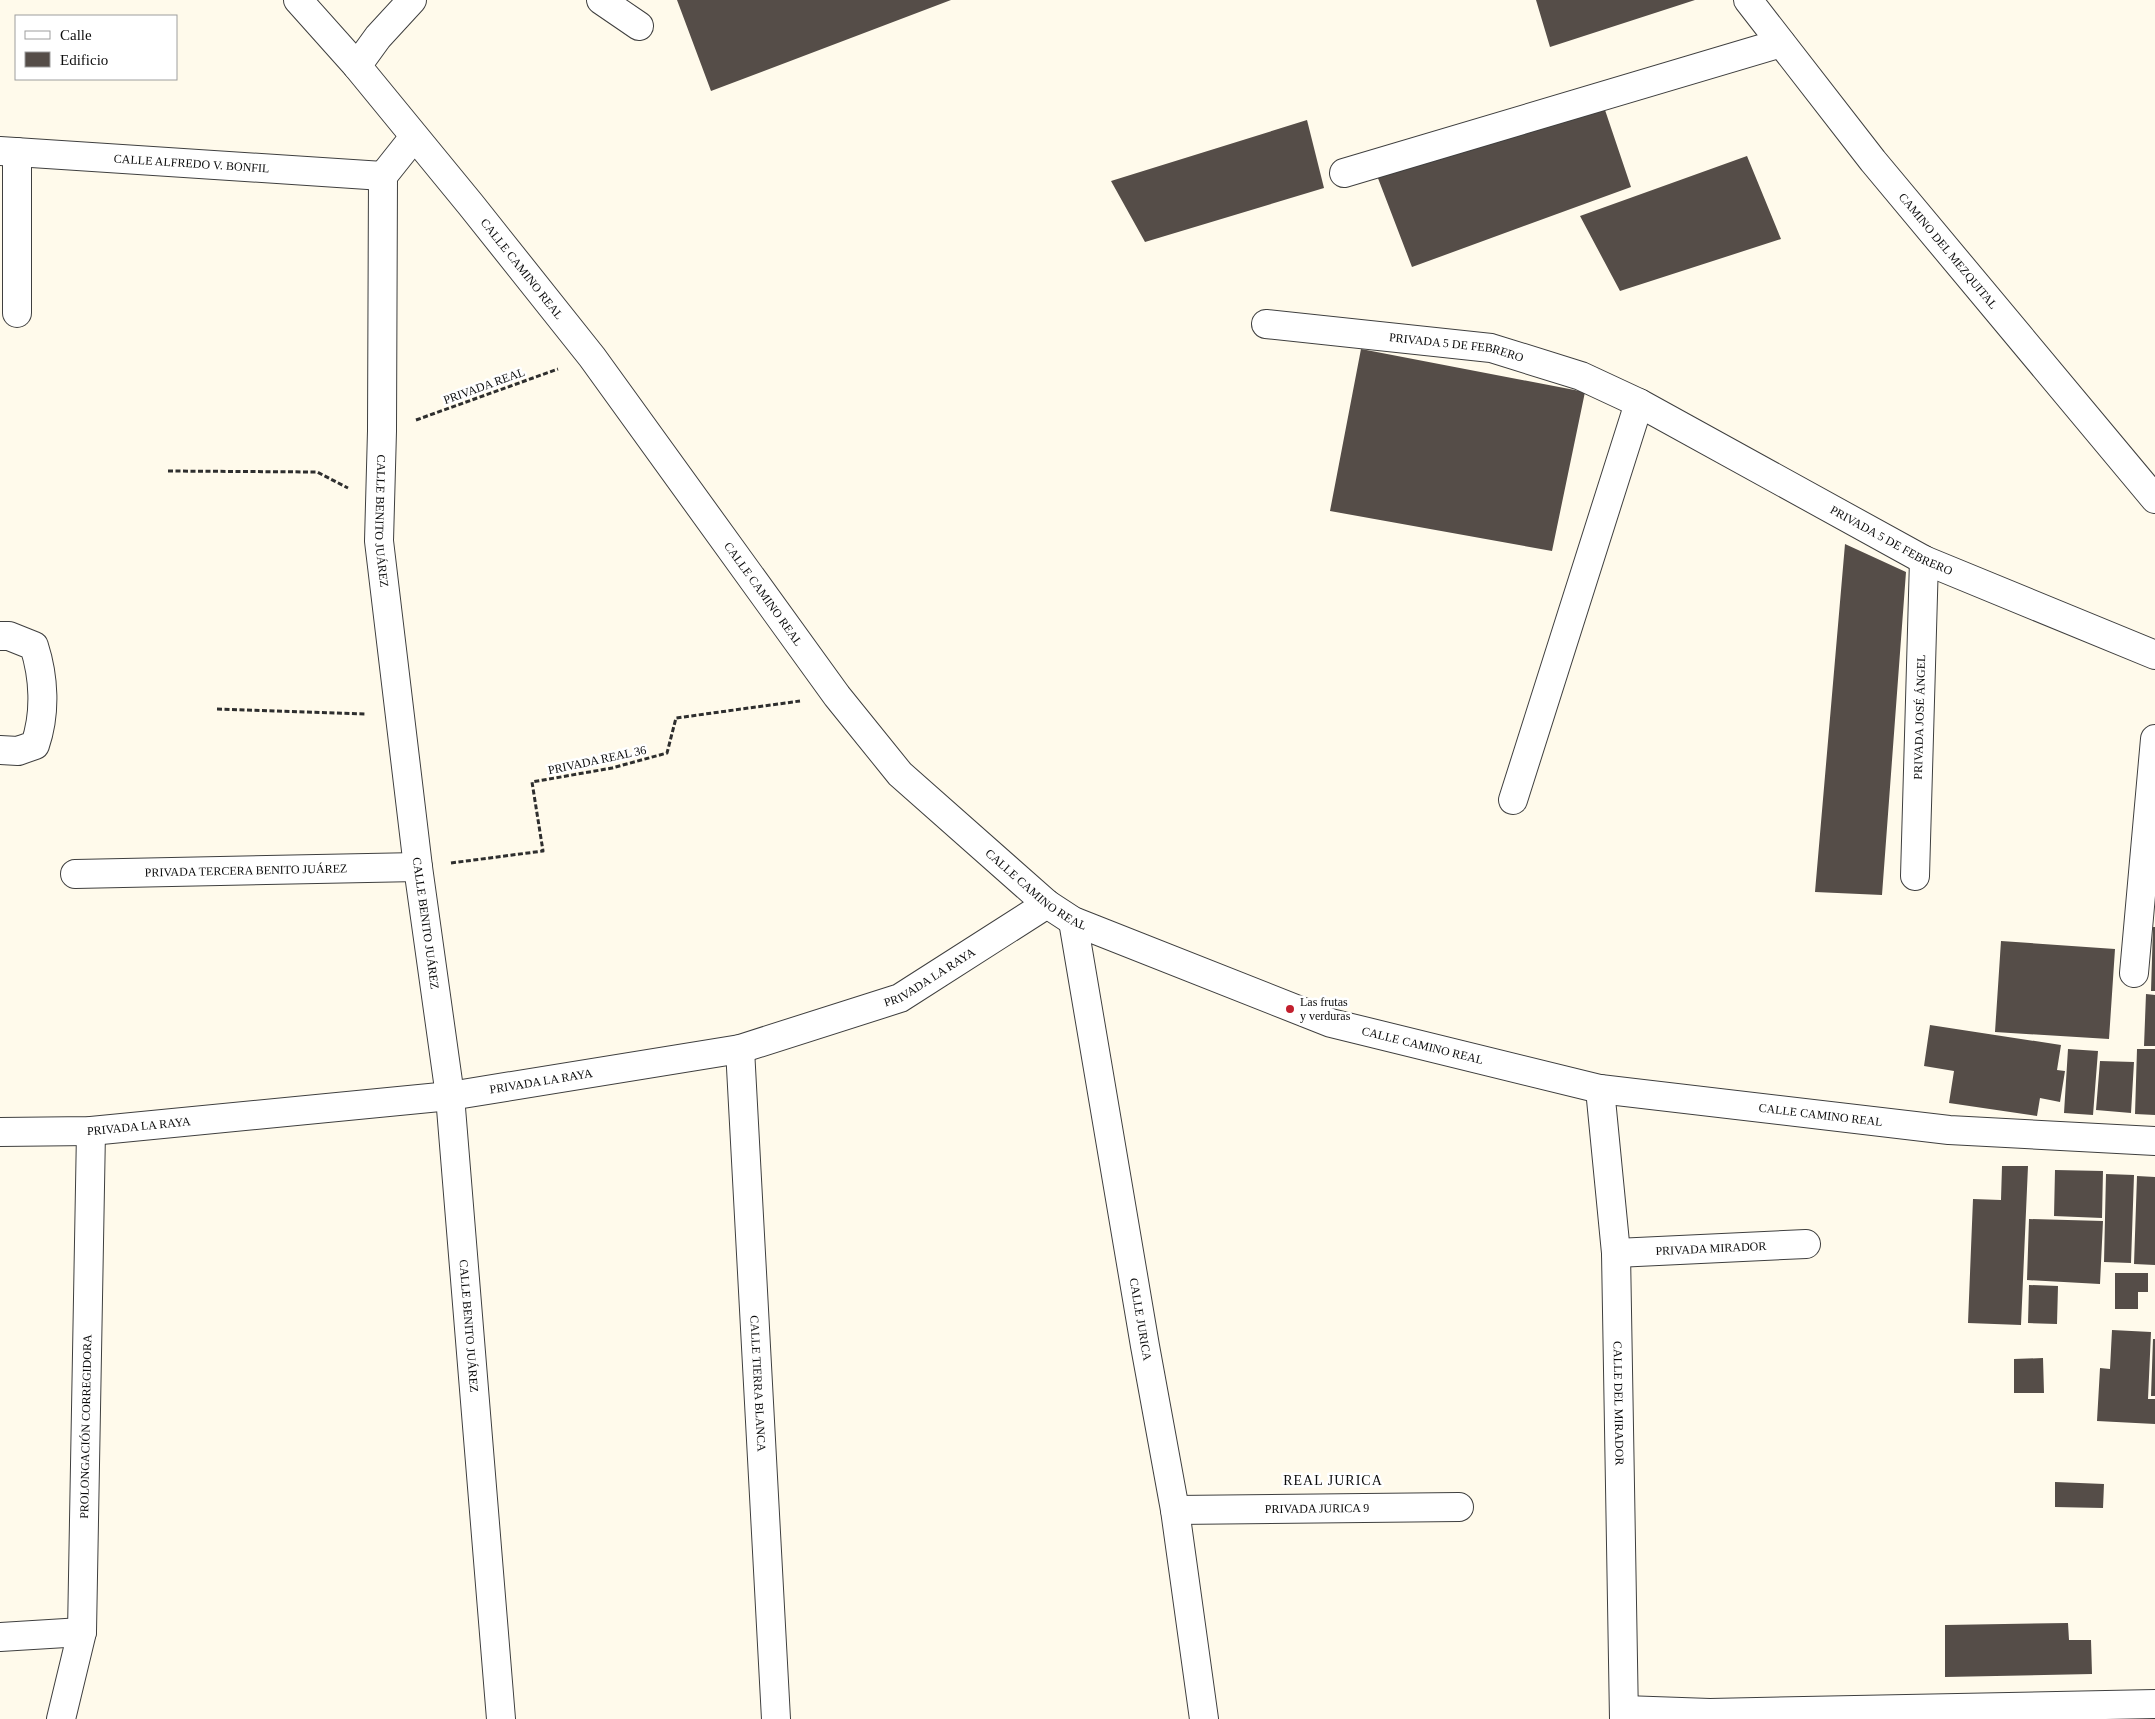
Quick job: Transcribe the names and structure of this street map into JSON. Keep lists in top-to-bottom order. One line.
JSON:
{"streets":{"street":["CALLE ALFREDO V. BONFIL","CAMINO DEL MEZQUITAL","CALLE CAMINO REAL","PRIVADA 5 DE FEBRERO","CALLE BENITO JUÁREZ","PRIVADA JOSÉ ÁNGEL","PRIVADA TERCERA BENITO JUÁREZ","PRIVADA LA RAYA","PRIVADA MIRADOR","CALLE JURICA","CALLE TIERRA BLANCA","CALLE DEL MIRADOR","PROLONGACIÓN CORREGIDORA","PRIVADA JURICA 9"],"path":["PRIVADA REAL","PRIVADA REAL 36"]},"crossings":[["CALLE ALFREDO V. BONFIL","CALLE BENITO JUÁREZ"],["CALLE CAMINO REAL","PRIVADA REAL"],["CALLE CAMINO REAL","PRIVADA LA RAYA"],["CALLE CAMINO REAL","CALLE JURICA"],["CALLE CAMINO REAL","CALLE DEL MIRADOR"],["PRIVADA 5 DE FEBRERO","PRIVADA JOSÉ ÁNGEL"],["PRIVADA REAL","CALLE BENITO JUÁREZ"],["CALLE BENITO JUÁREZ","PRIVADA REAL 36"],["CALLE BENITO JUÁREZ","PRIVADA TERCERA BENITO JUÁREZ"],["CALLE BENITO JUÁREZ","PRIVADA LA RAYA"],["PRIVADA REAL 36","PRIVADA TERCERA BENITO JUÁREZ"],["PRIVADA LA RAYA","CALLE TIERRA BLANCA"],["PRIVADA LA RAYA","PROLONGACIÓN CORREGIDORA"],["PRIVADA MIRADOR","CALLE DEL MIRADOR"],["CALLE JURICA","PRIVADA JURICA 9"]],"districts":["REAL JURICA"],"places":["Las frutas y verduras"],"legend":["Calle","Edificio"]}
